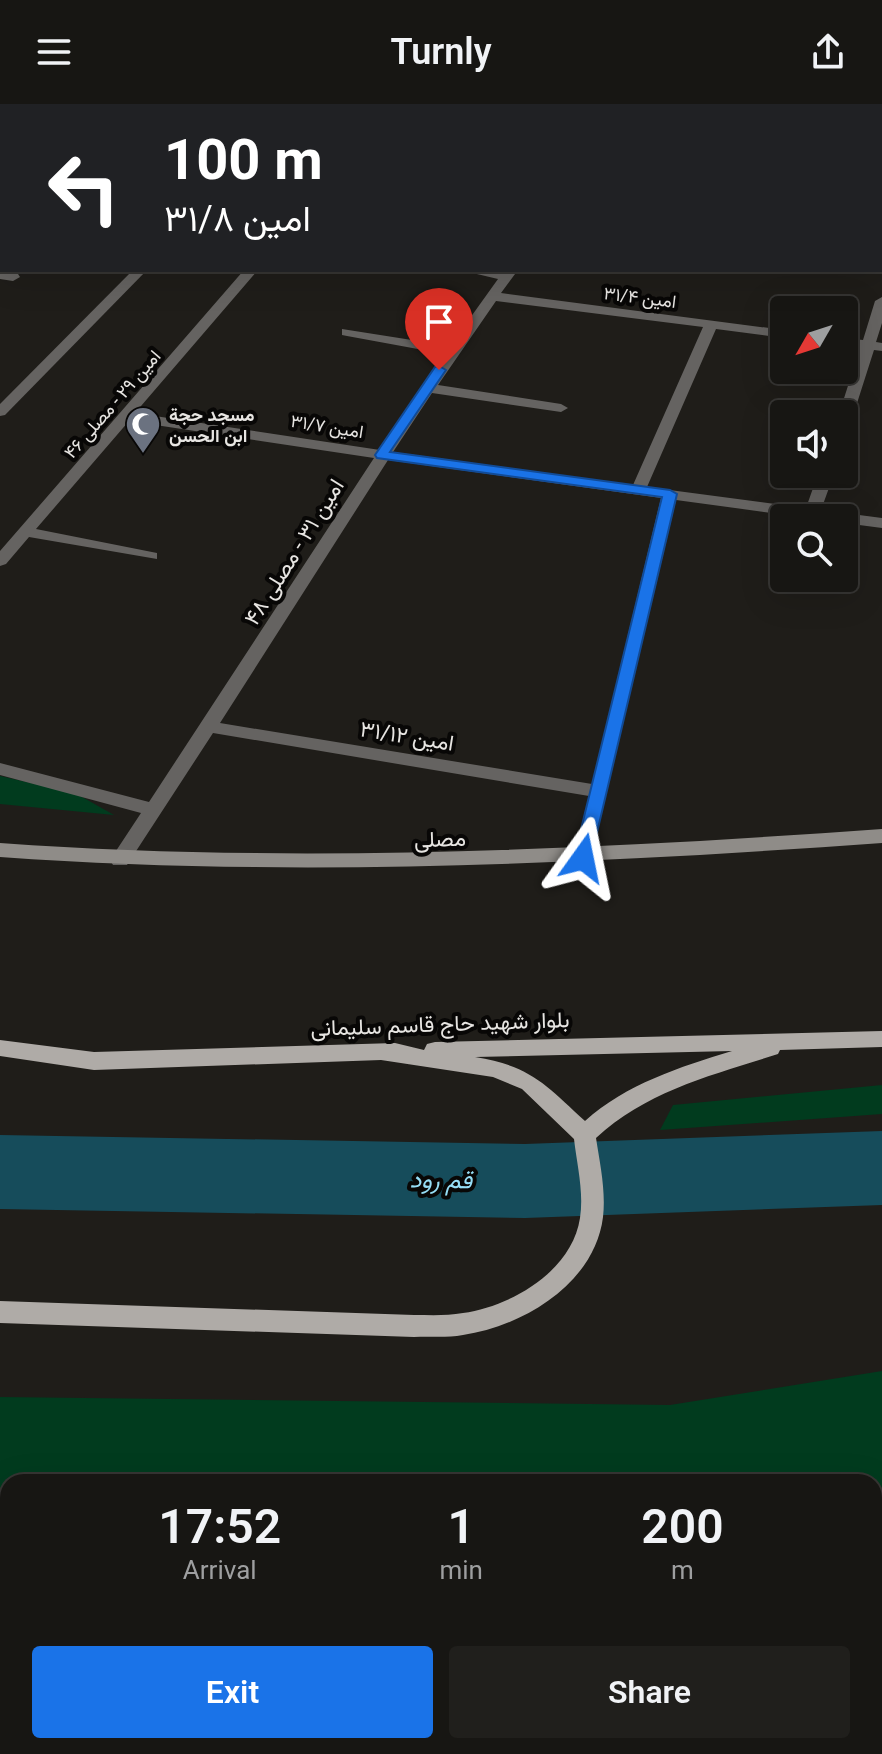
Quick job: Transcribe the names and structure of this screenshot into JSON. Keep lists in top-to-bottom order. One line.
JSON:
{"streets":{"main road":["مصلی","بلوار شهید حاج قاسم سلیمانی"],"street":["امین ۳۱/۴","امین ۲۹ - مصلی ۴۶","امین ۳۱/۷","امین ۳۱ - مصلی ۴۸","امین ۳۱/۱۲"]},"crossings":[["امین ۳۱/۴","امین ۳۱ - مصلی ۴۸"],["امین ۲۹ - مصلی ۴۶","امین ۳۱/۷"],["امین ۳۱/۷","امین ۳۱ - مصلی ۴۸"],["امین ۳۱ - مصلی ۴۸","امین ۳۱/۱۲"],["امین ۳۱ - مصلی ۴۸","مصلی"]],"water":["قم رود"],"places":{"mosque":["مسجد حجة ابن الحسن"]},"north":"bottom left","page":{"header":"Turnly","turn":["100 m","امین ۳۱/۸"],"eta":["17:52","Arrival","1","min","200","m"],"buttons":["Exit","Share"]}}
